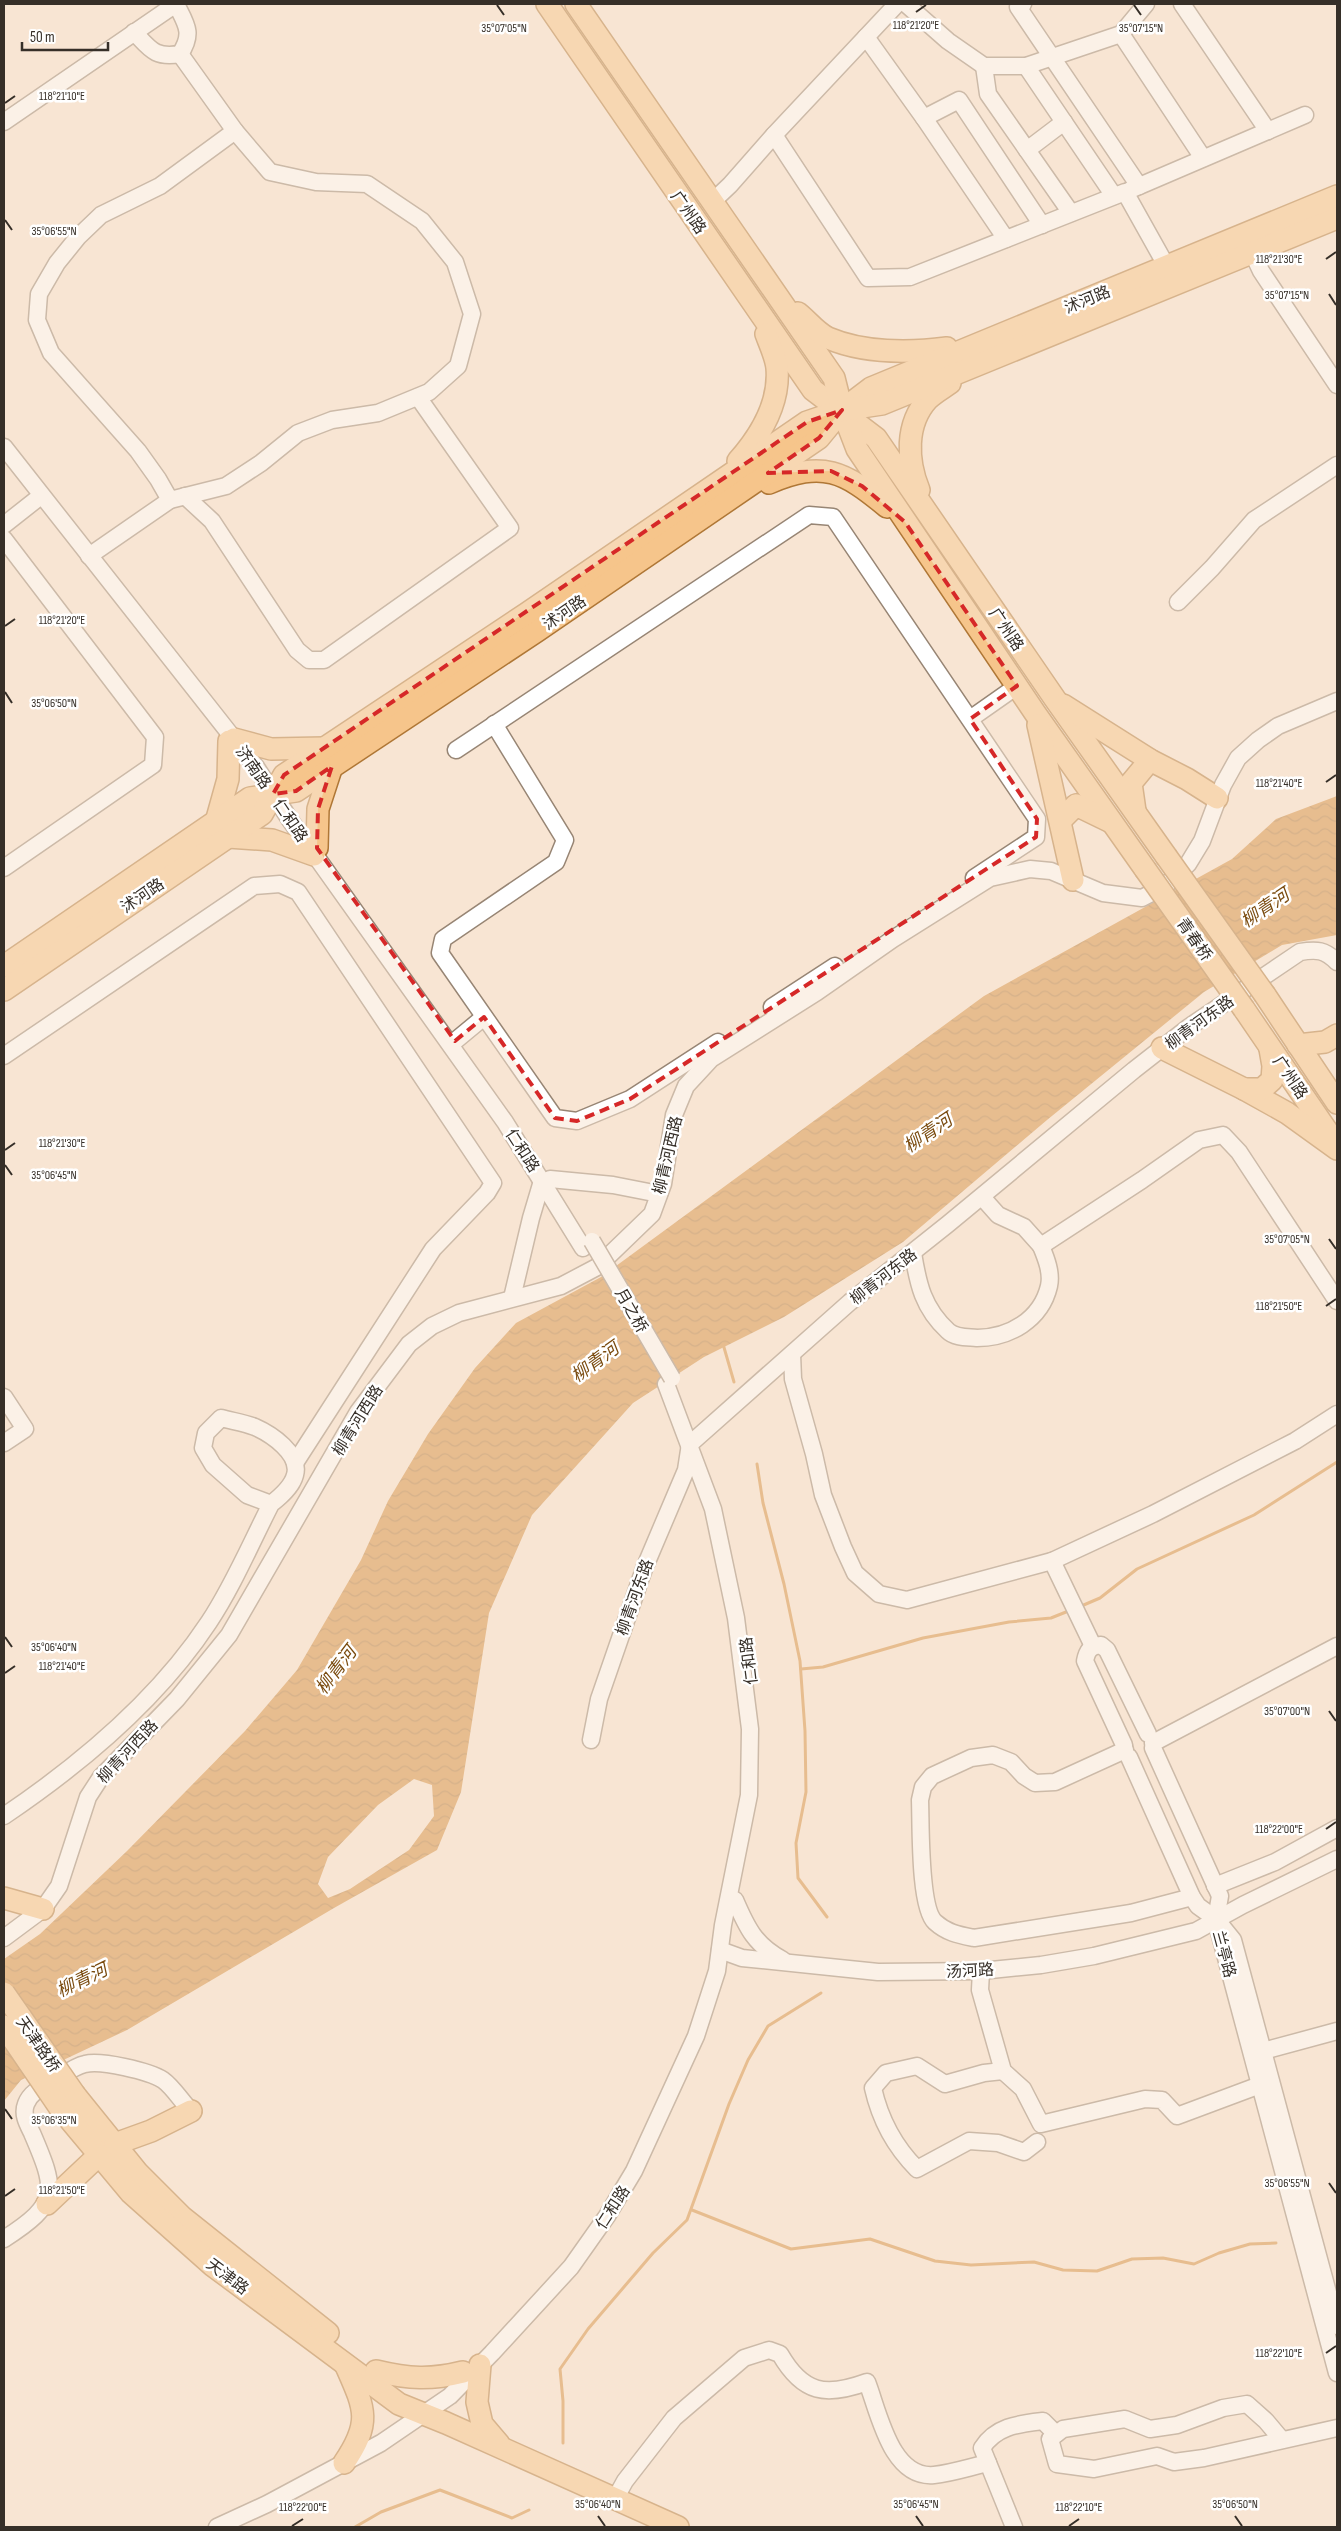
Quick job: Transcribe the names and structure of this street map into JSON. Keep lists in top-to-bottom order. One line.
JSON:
{"streets":{"main road":["广州路","沭河路","青春桥","天津路桥","天津路"],"street":["济南路","仁和路","柳青河东路","柳青河西路","月之桥","兰亭路","汤河路"]},"crossings":[["广州路","沭河路"],["广州路","青春桥"],["沭河路","济南路"],["沭河路","仁和路"],["济南路","仁和路"],["仁和路","柳青河东路"],["仁和路","月之桥"],["仁和路","汤河路"],["仁和路","天津路"],["兰亭路","汤河路"],["天津路桥","天津路"]],"water":["柳青河"],"scale_bar":"50 m","coordinates":["118°21'20\"E","35°07'05\"N","35°07'15\"N","118°21'10\"E","35°06'55\"N","118°21'30\"E","35°06'50\"N","118°21'40\"E","35°06'45\"N","118°21'50\"E","35°06'40\"N","35°07'00\"N","118°22'00\"E","35°06'35\"N","118°22'10\"E"]}
